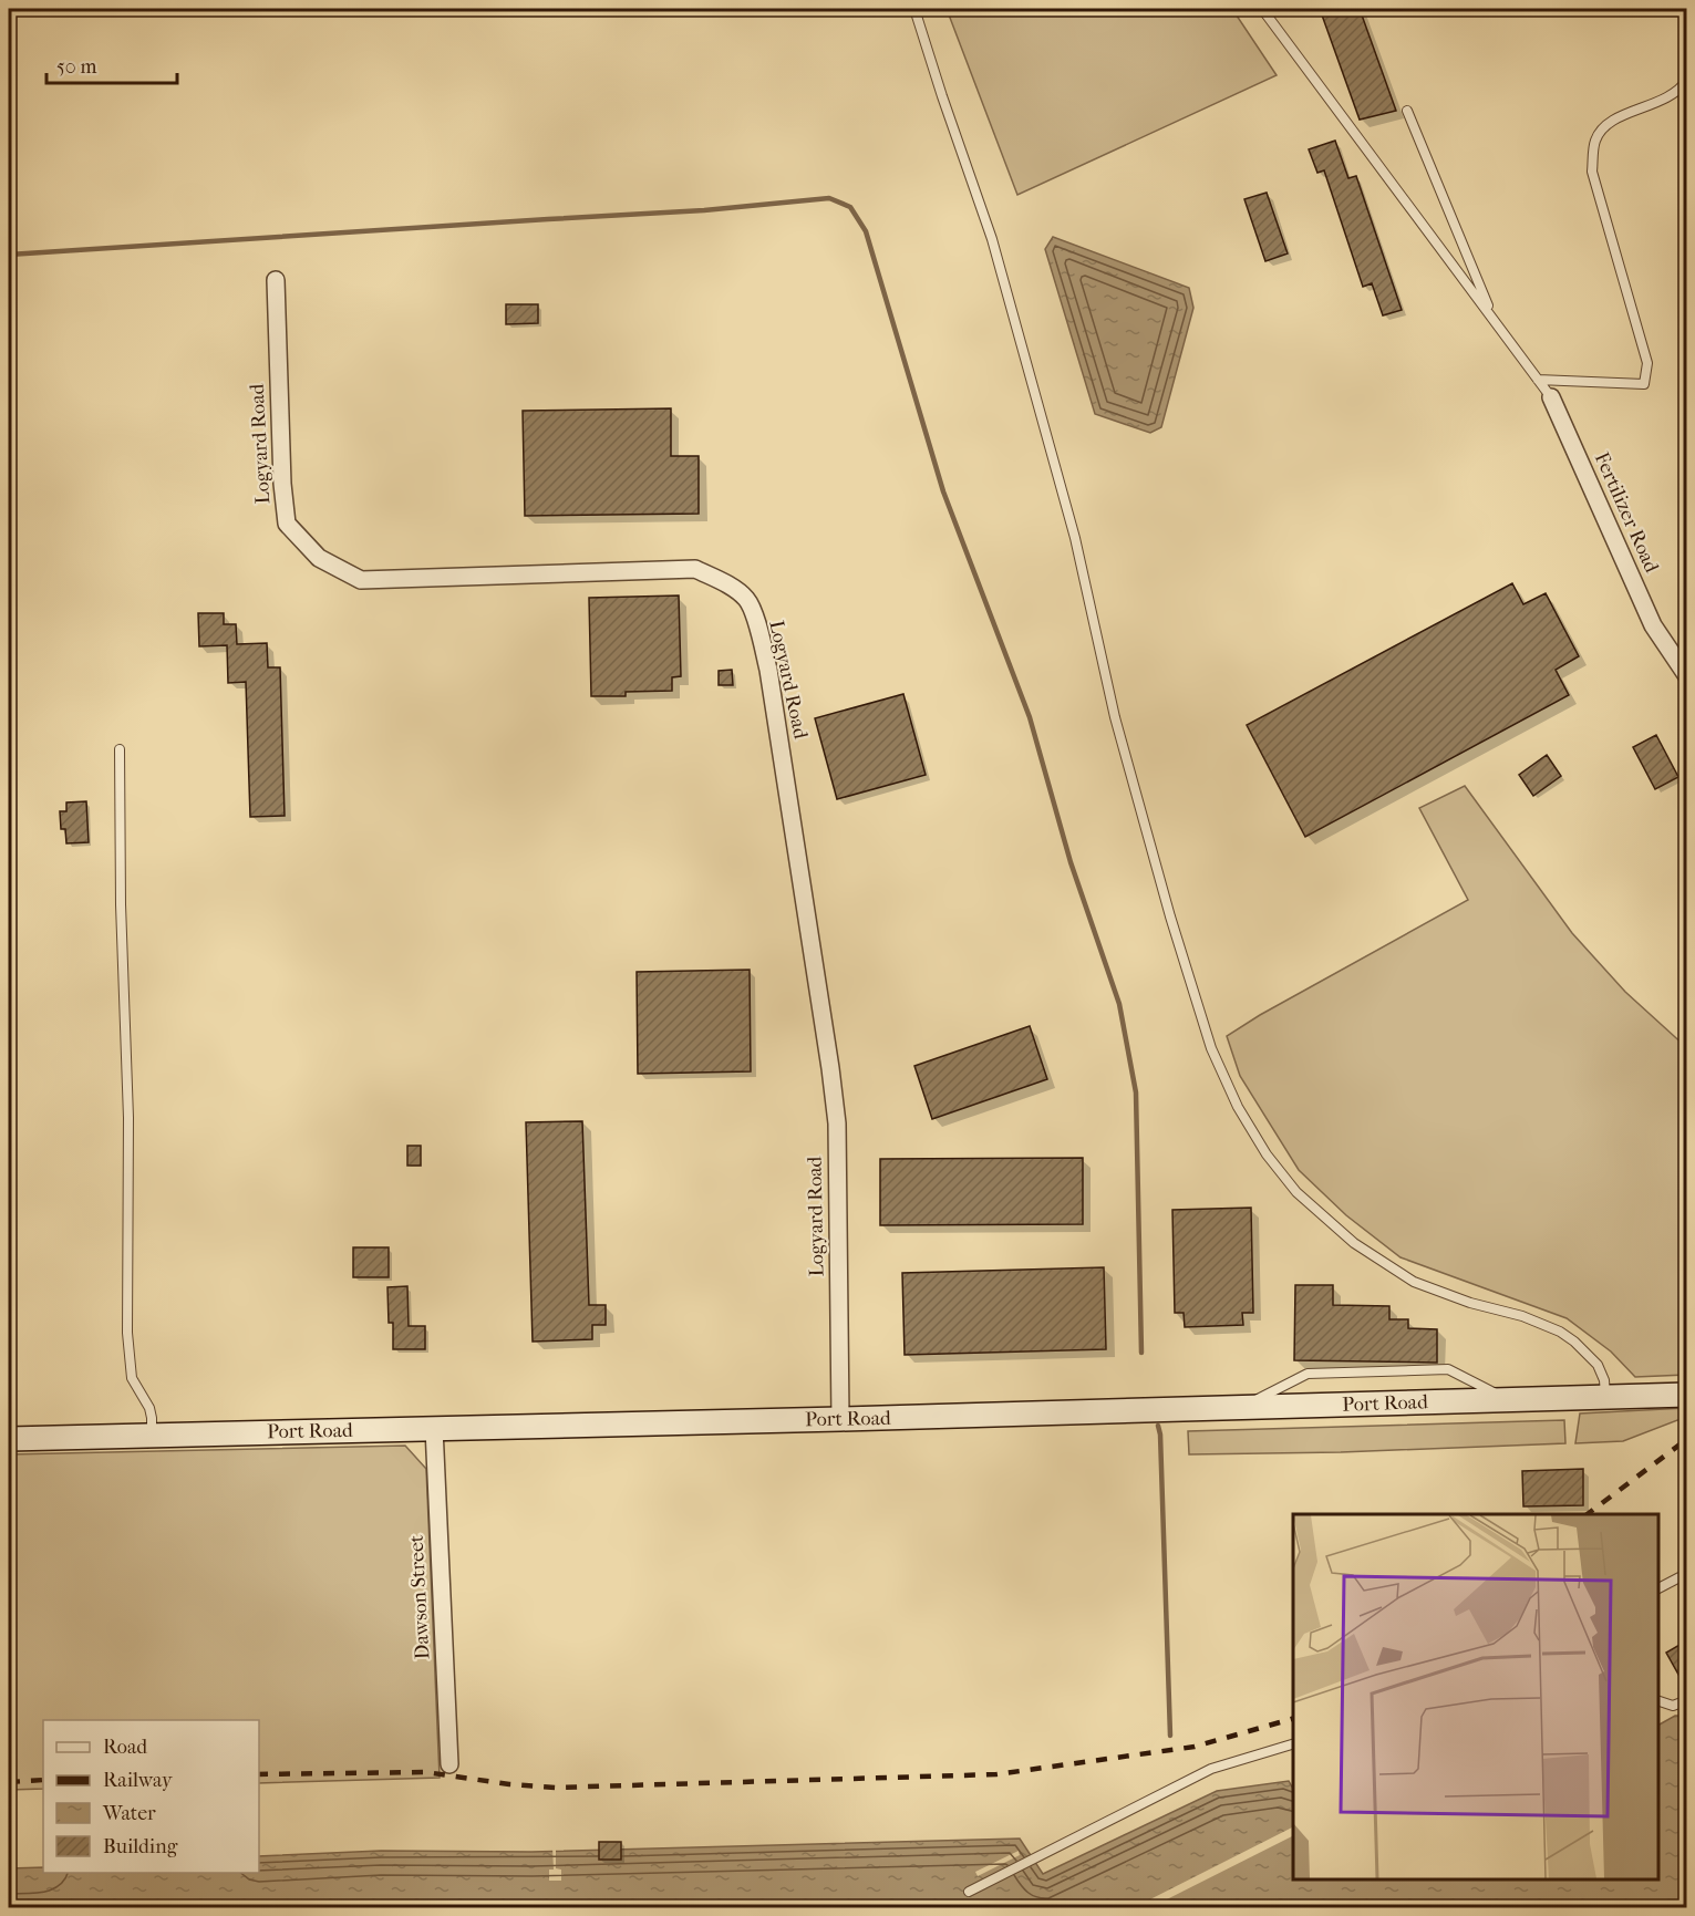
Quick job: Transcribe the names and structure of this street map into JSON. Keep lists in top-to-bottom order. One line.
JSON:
{"streets":{"main road":["Port Road"],"street":["Logyard Road","Fertilizer Road","Dawson Street"]},"crossings":[["Logyard Road","Port Road"],["Port Road","Dawson Street"]],"legend":["Road","Railway","Water","Building"],"scale_bar":"50 m"}
